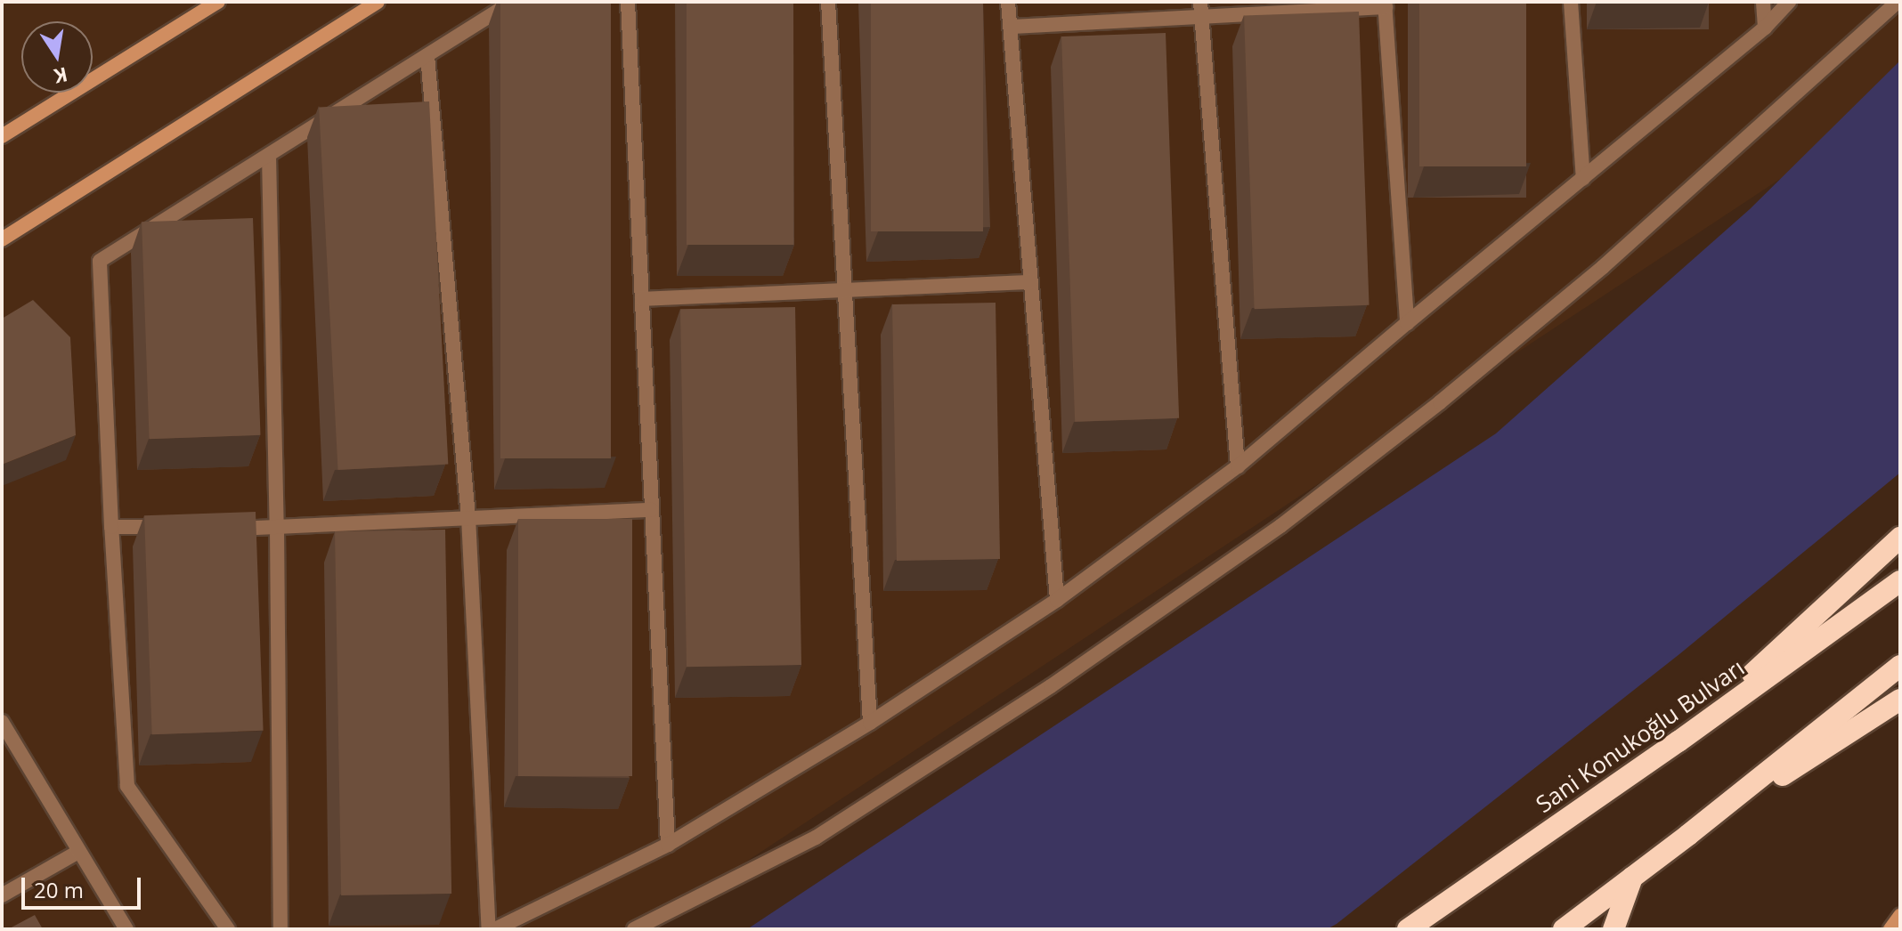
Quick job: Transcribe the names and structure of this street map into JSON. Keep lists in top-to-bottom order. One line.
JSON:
{"streets":{"highway":["Sani Konukoğlu Bulvarı"]},"scale_bar":"20 m","north":"bottom"}
